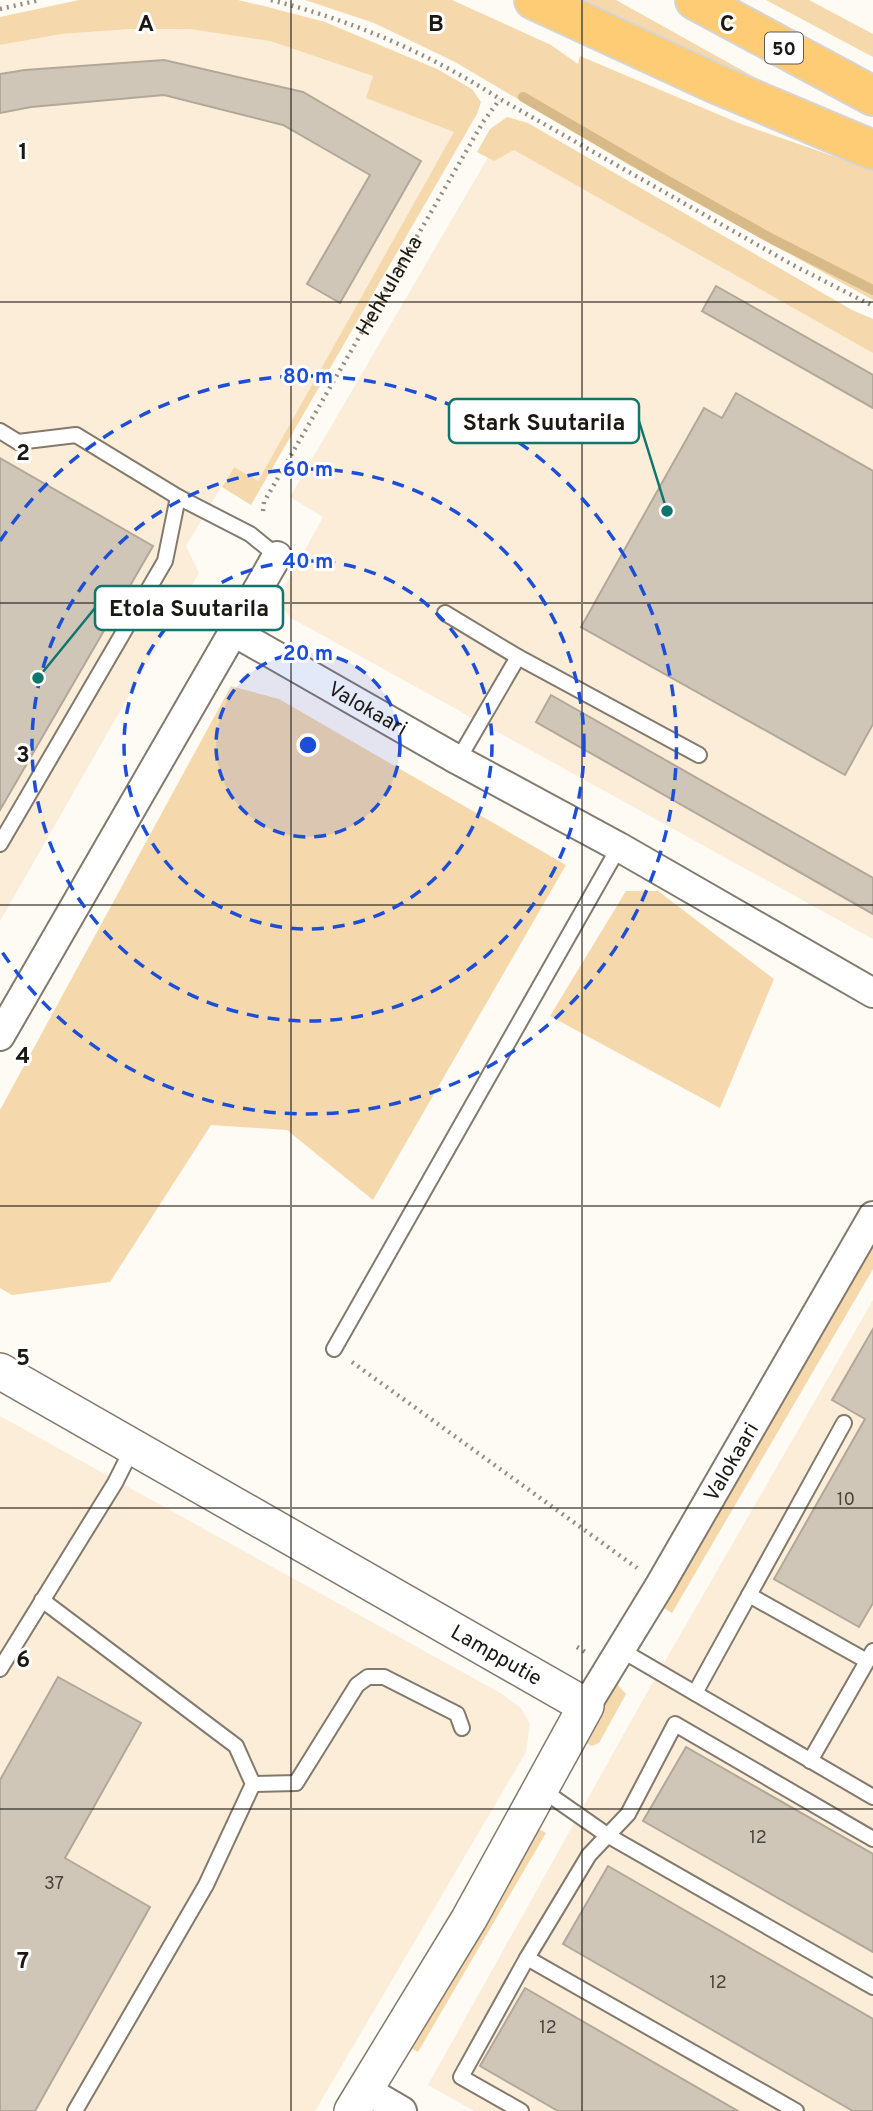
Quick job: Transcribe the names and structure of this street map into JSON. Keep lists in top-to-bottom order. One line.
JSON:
{"streets":{"highway":["50"],"street":["Valokaari","Lampputie"],"path":["Hehkulanka"]},"crossings":[["Valokaari","Lampputie"]],"places":["Stark Suutarila","Etola Suutarila"],"house_numbers":["10","12","37","12","12"],"grid":{"columns":["A","B","C"],"rows":["1","2","3","4","5","6","7"]},"rings":["80 m","60 m","40 m","20 m"]}
